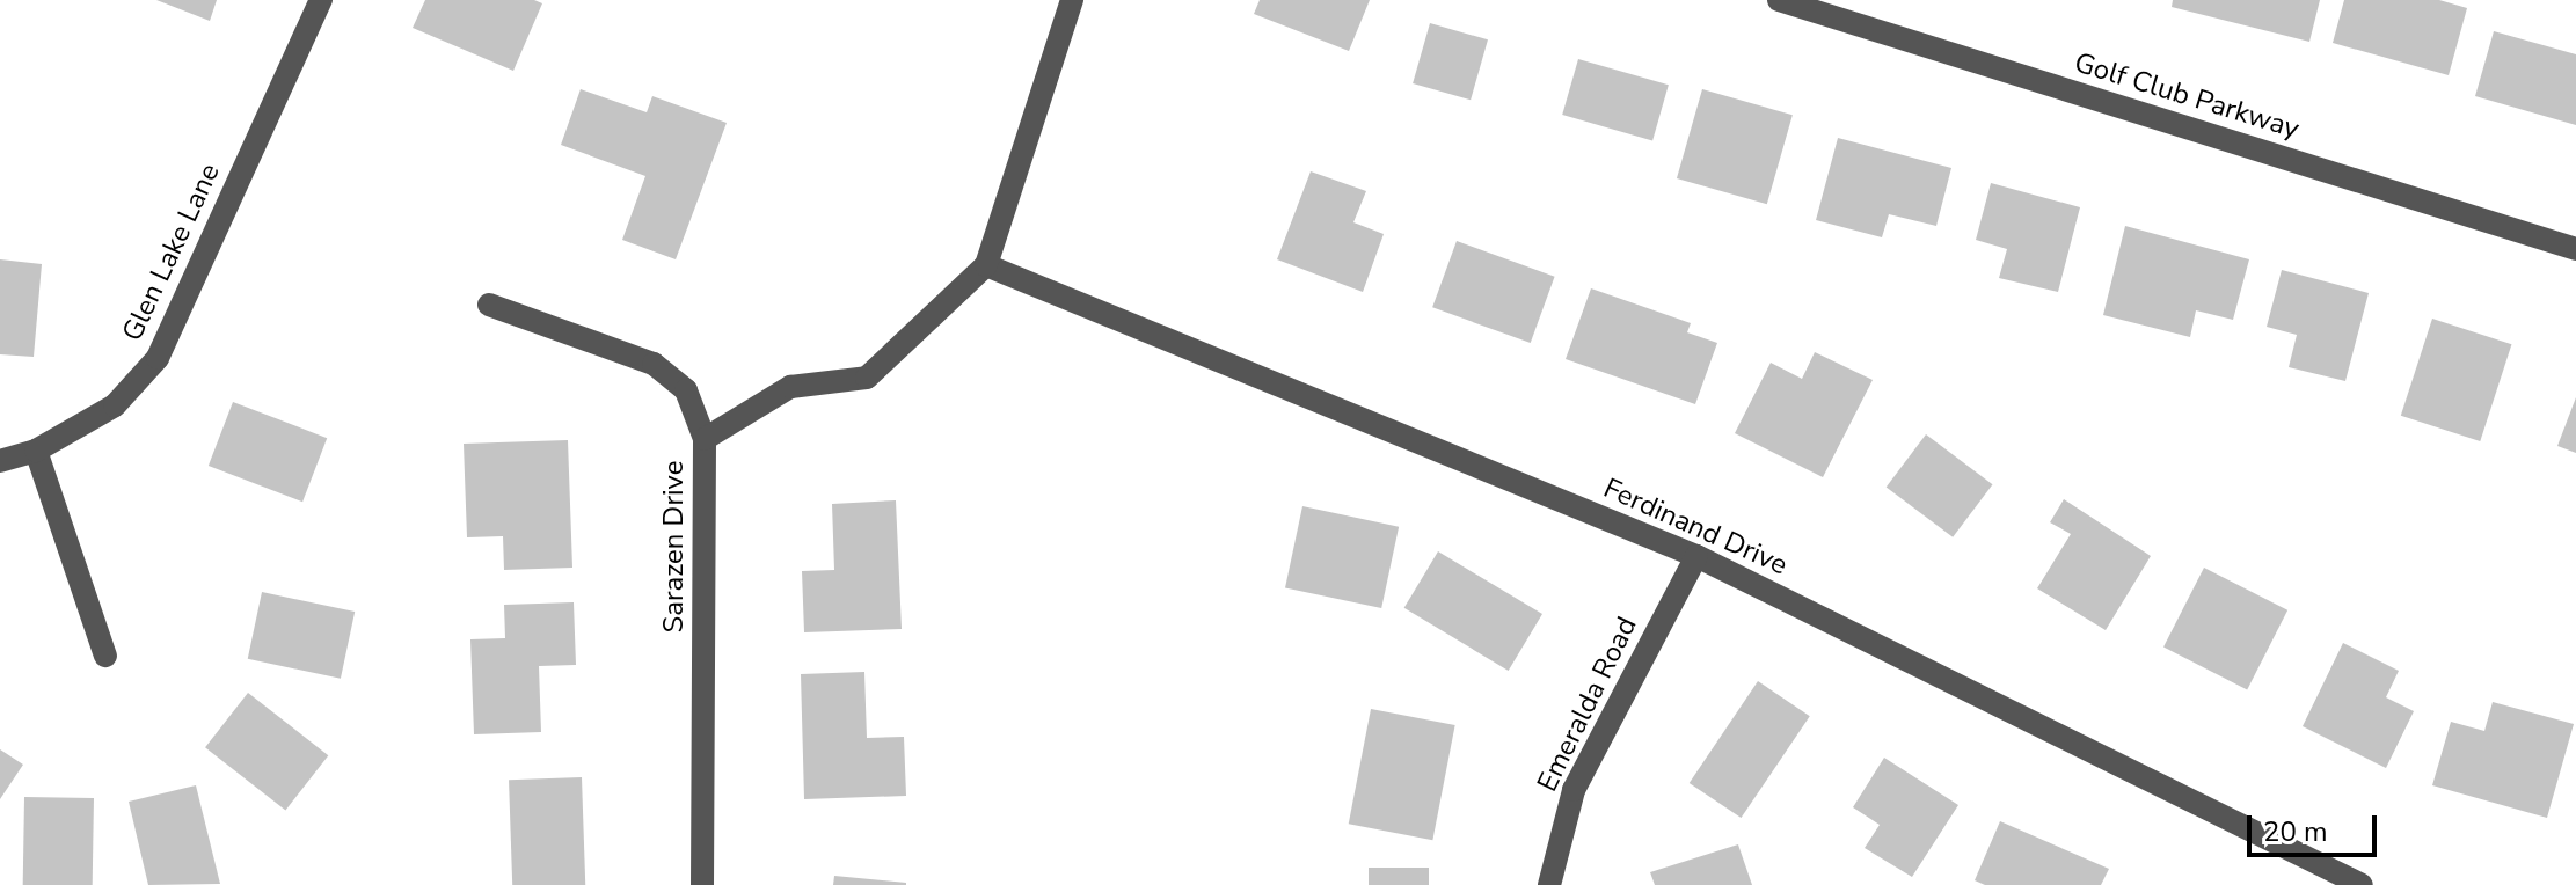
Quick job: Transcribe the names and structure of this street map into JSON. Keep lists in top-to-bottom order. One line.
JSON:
{"streets":{"street":["Golf Club Parkway","Glen Lake Lane","Ferdinand Drive","Sarazen Drive","Emeralda Road"]},"crossings":[["Ferdinand Drive","Sarazen Drive"],["Ferdinand Drive","Emeralda Road"]],"scale_bar":"20 m"}
